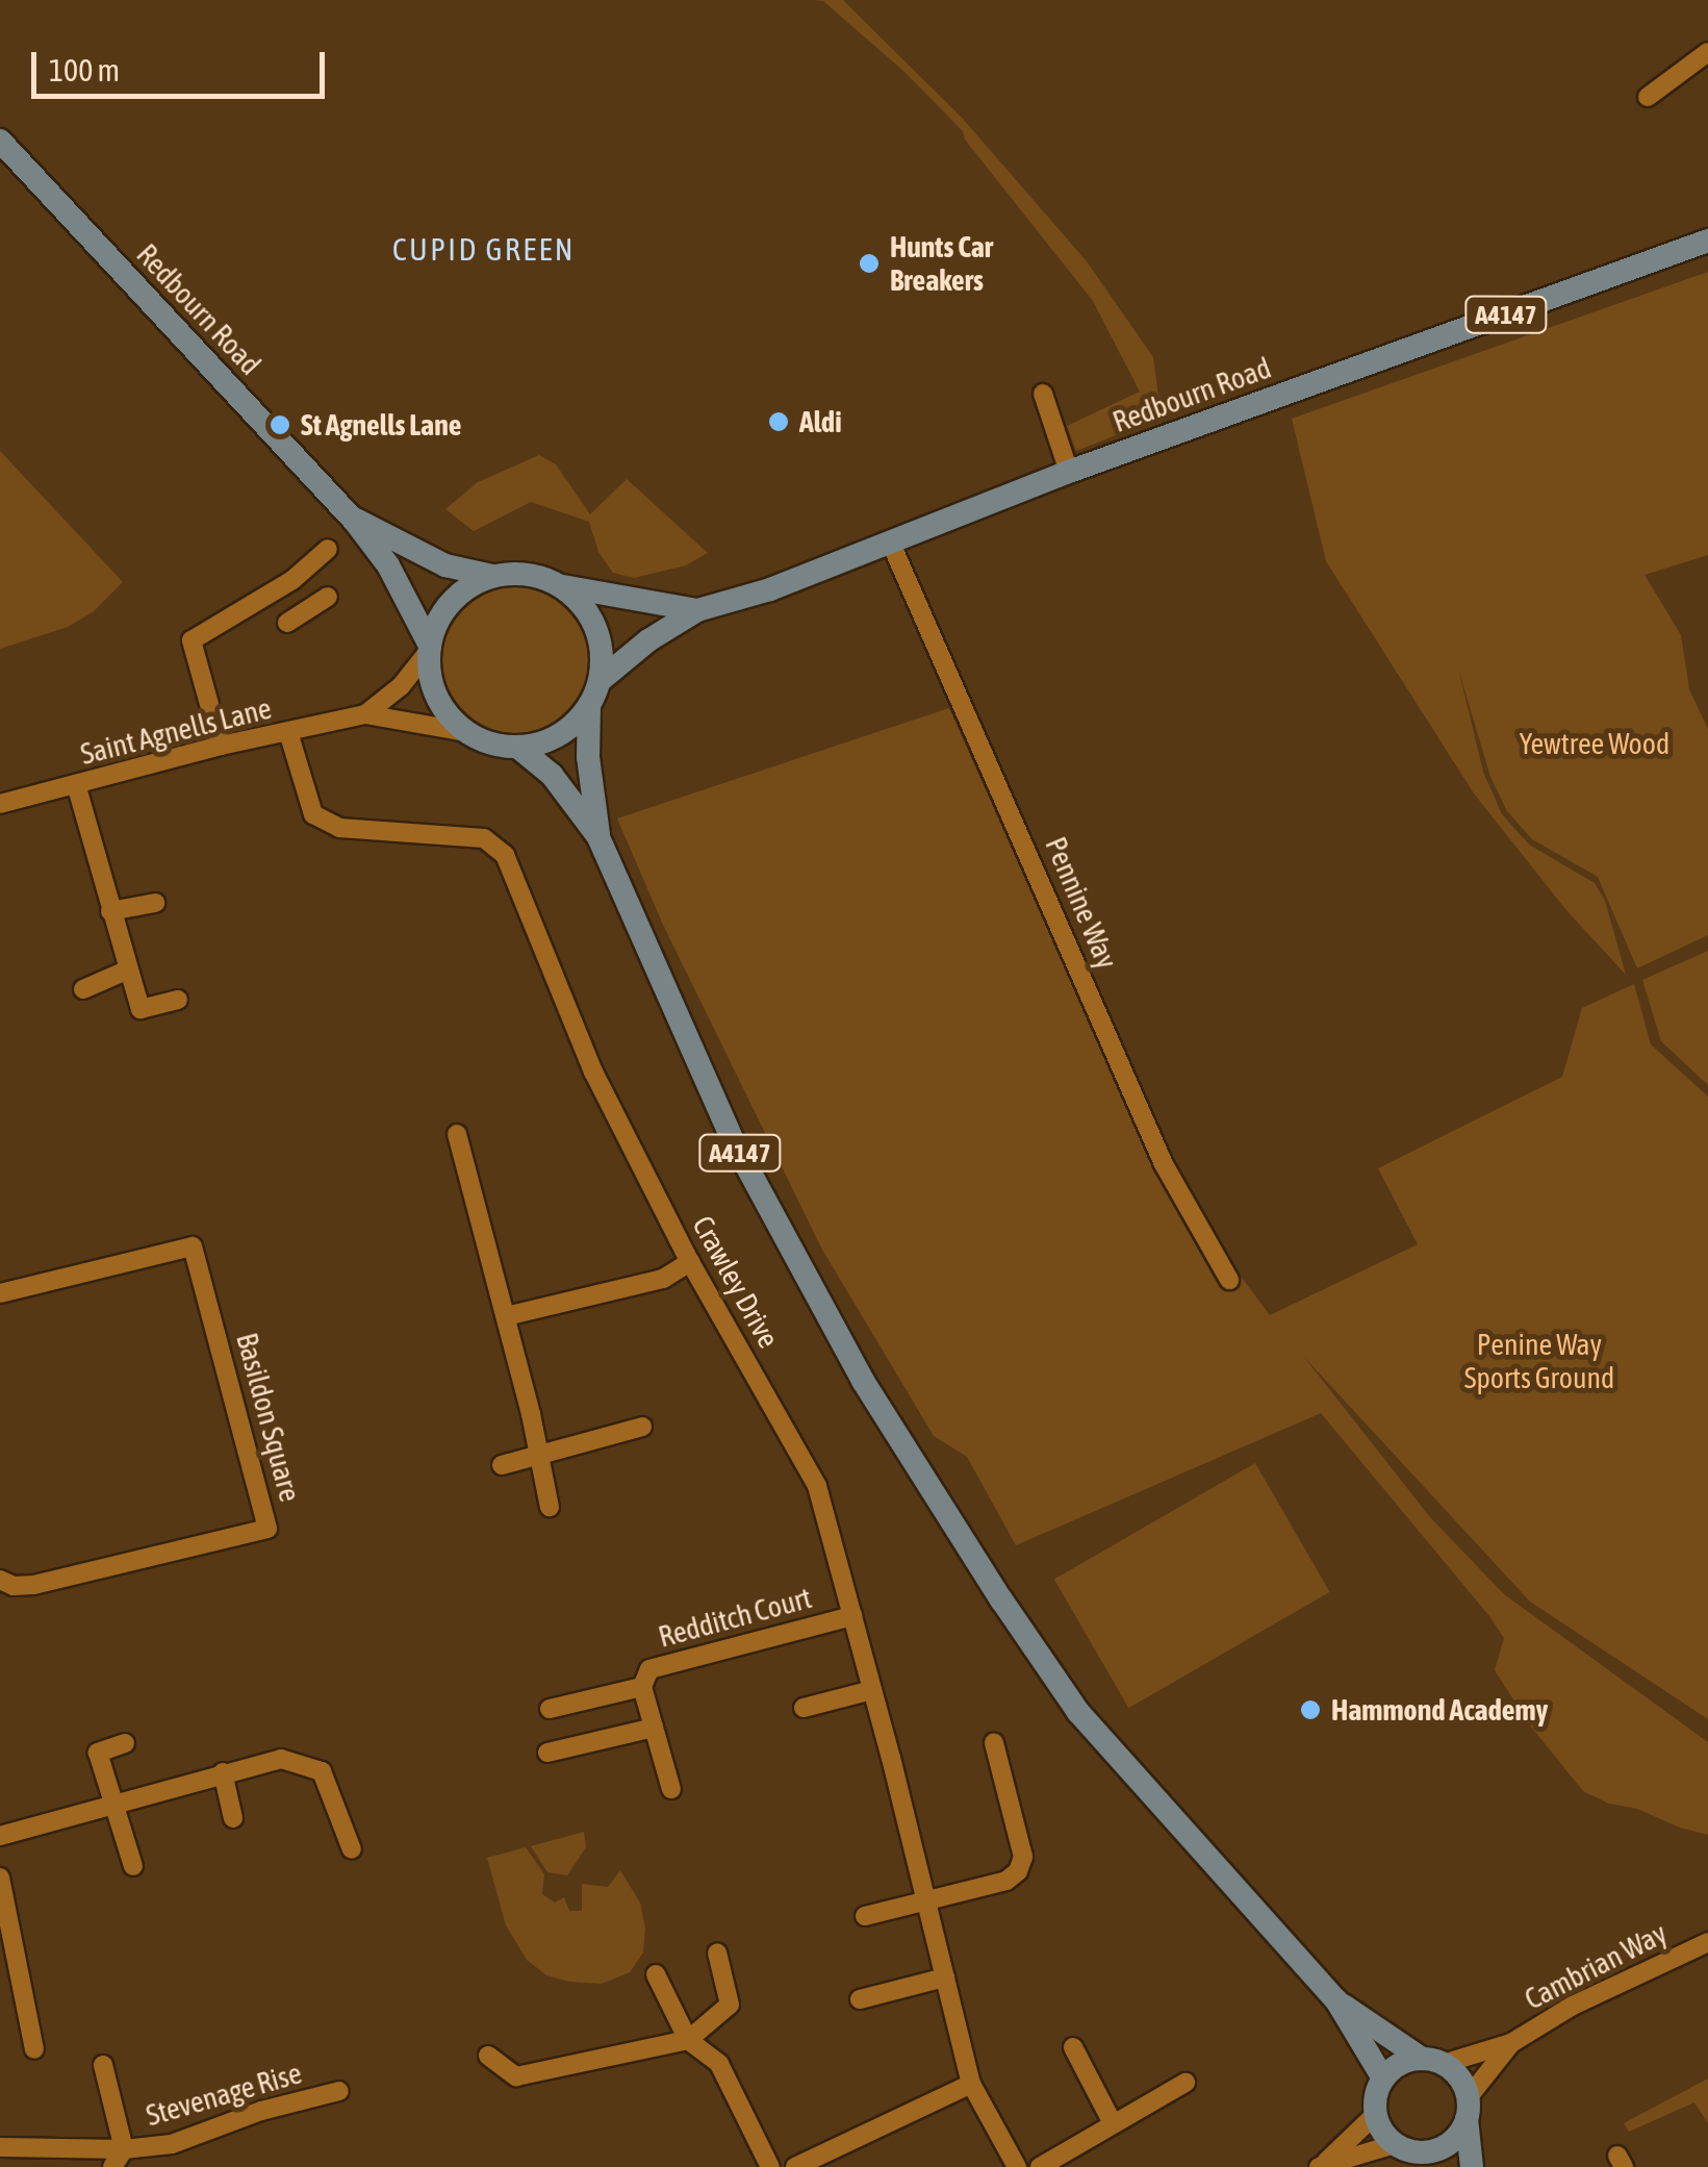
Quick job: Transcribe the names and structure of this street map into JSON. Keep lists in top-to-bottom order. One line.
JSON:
{"streets":{"main road":["Redbourn Road","A4147"],"street":["Saint Agnells Lane","Pennine Way","Crawley Drive","Basildon Square","Redditch Court","Cambrian Way","Stevenage Rise"]},"crossings":[["Redbourn Road","A4147"],["Redbourn Road","Saint Agnells Lane"],["Redbourn Road","Pennine Way"],["A4147","Saint Agnells Lane"],["A4147","Cambrian Way"],["Saint Agnells Lane","Crawley Drive"],["Crawley Drive","Redditch Court"]],"districts":["CUPID GREEN"],"parks":["Yewtree Wood","Penine Way Sports Ground"],"places":["Hunts Car Breakers","Aldi","St Agnells Lane","Hammond Academy"],"scale_bar":"100 m"}
